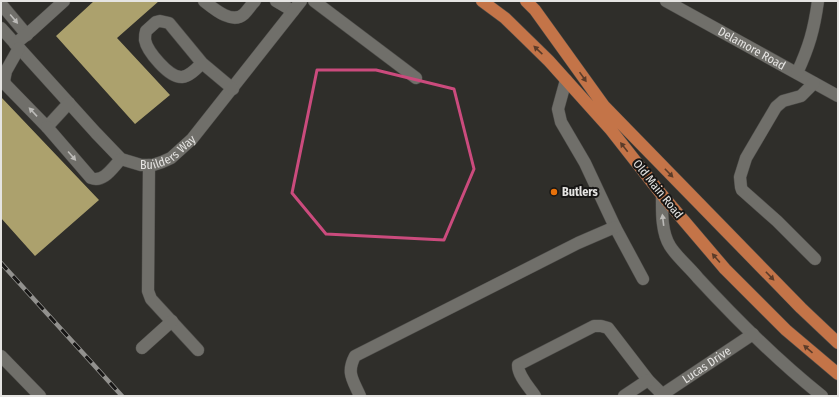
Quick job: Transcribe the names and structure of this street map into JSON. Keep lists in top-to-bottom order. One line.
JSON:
{"streets":{"main road":["Old Main Road"],"street":["Delamore Road","Builders Way","Lucas Drive"]},"places":["Butlers"]}
